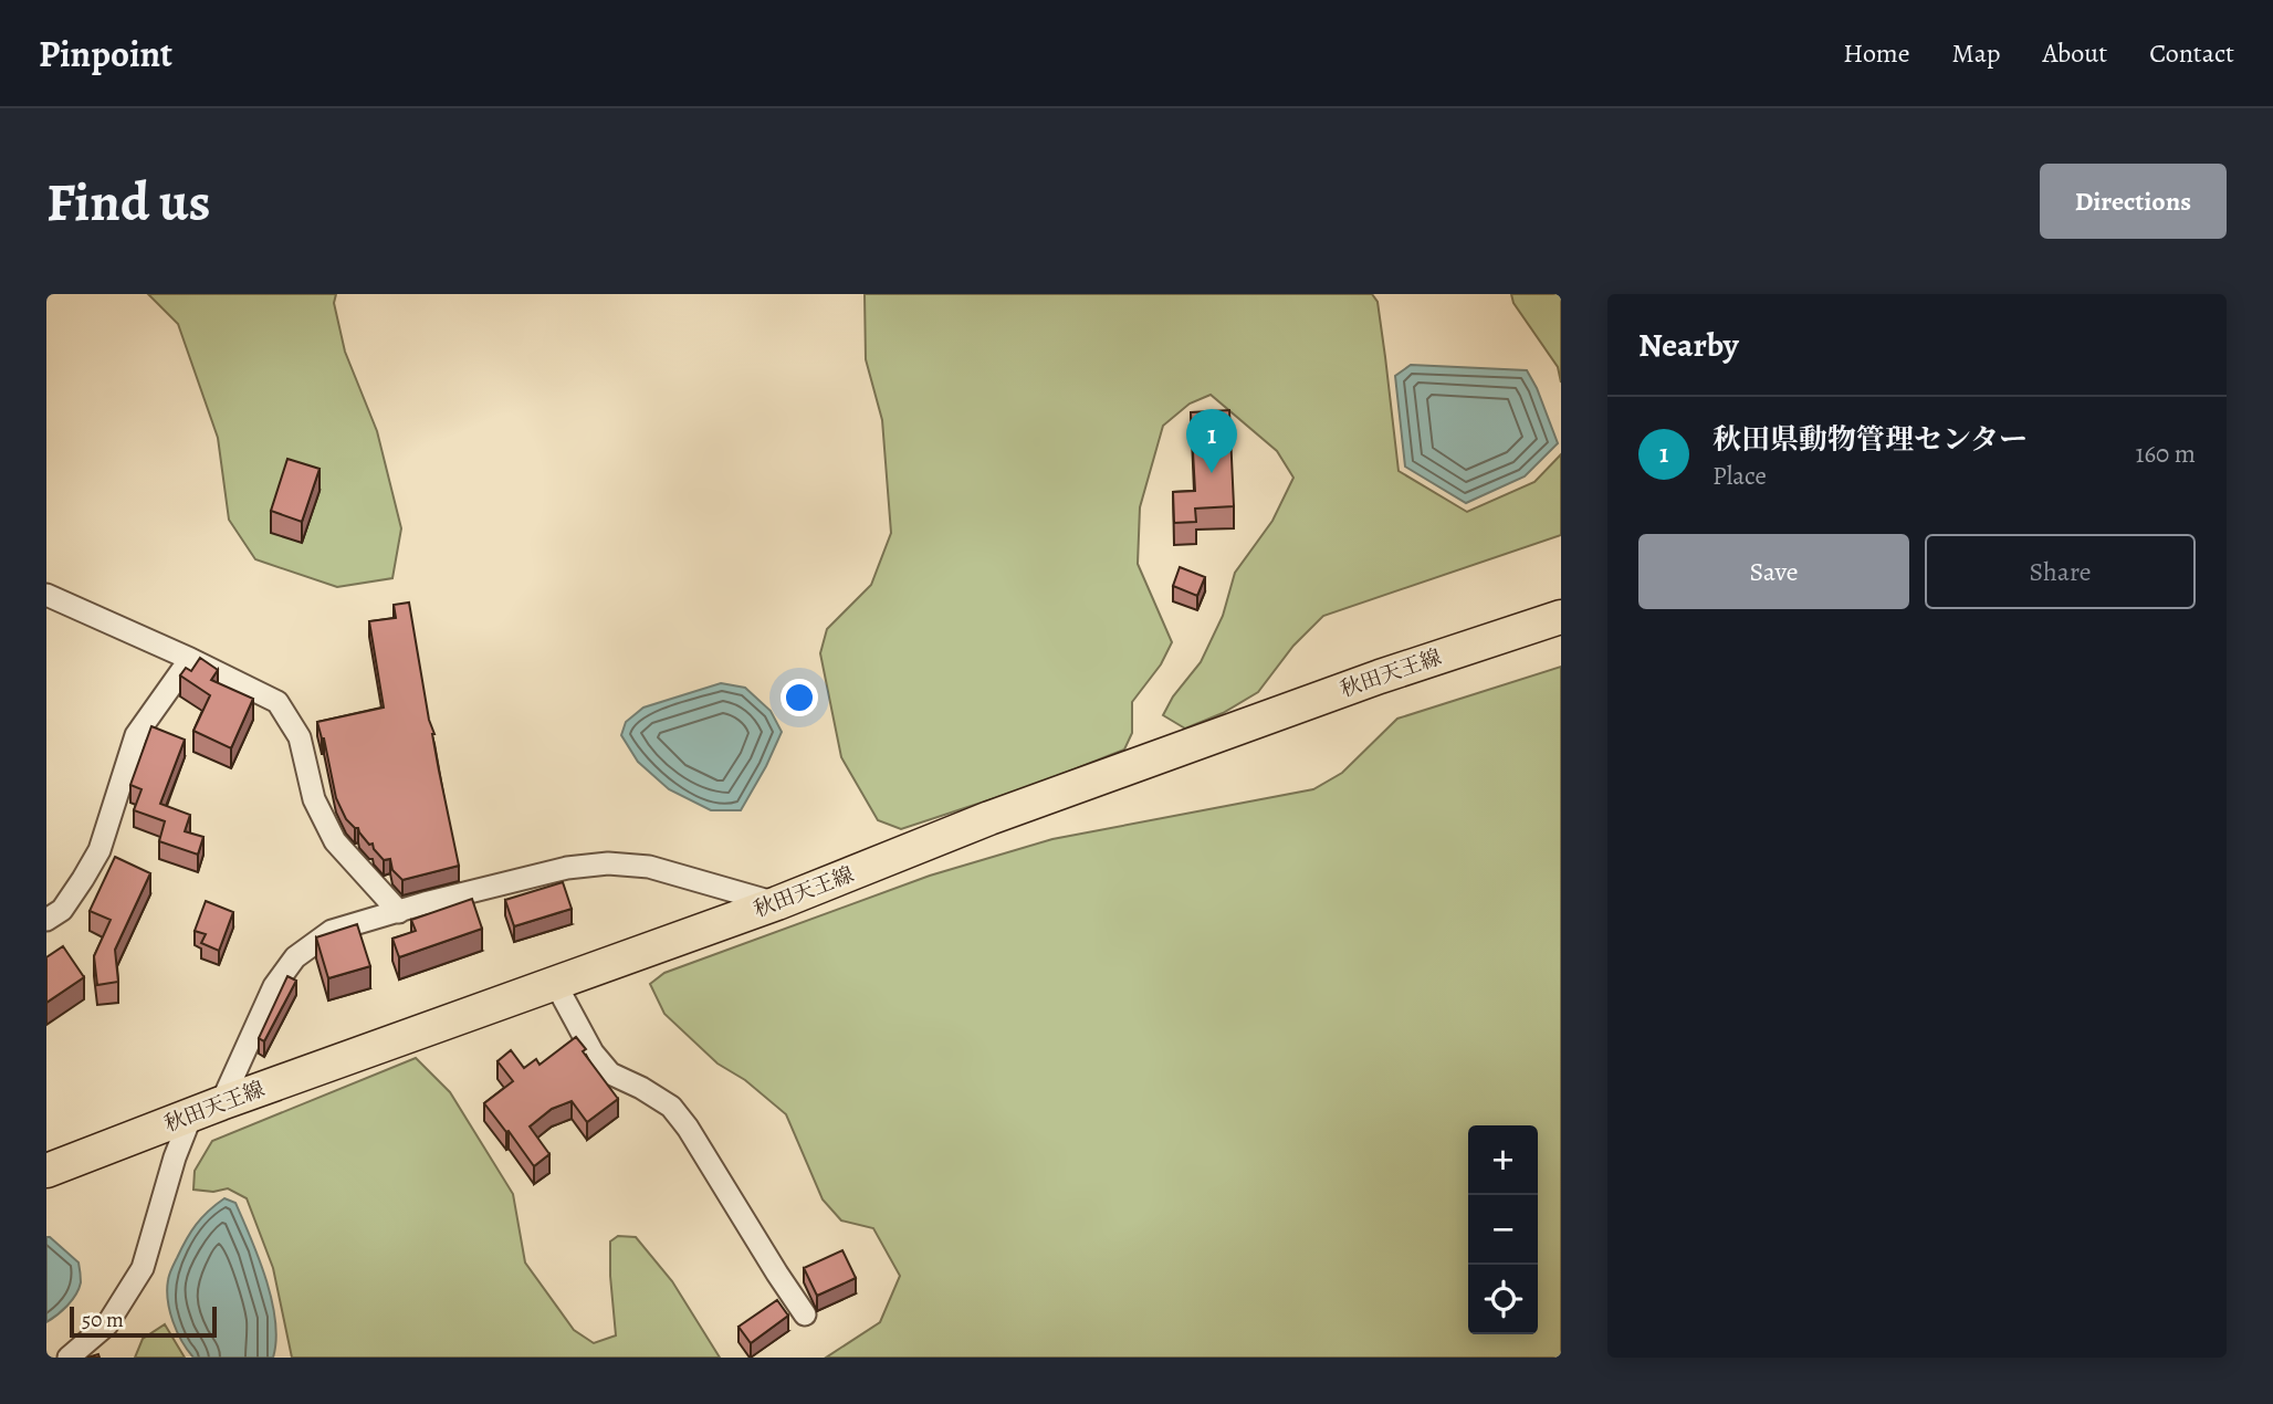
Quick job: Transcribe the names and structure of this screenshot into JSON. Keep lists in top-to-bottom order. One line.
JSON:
{"streets":{"main road":["秋田天王線"]},"scale_bar":"50 m","page":{"header":"Pinpoint","nav":["Home","Map","About","Contact"],"buttons":["Directions",["Save","Share"]],"title":"Find us","heading":"Nearby","list":[{"mark":"1","name":"秋田県動物管理センター","note":"Place","value":"160 m"}],"pins":"1","map_buttons":["+","−"],"scale":"50 m"}}
